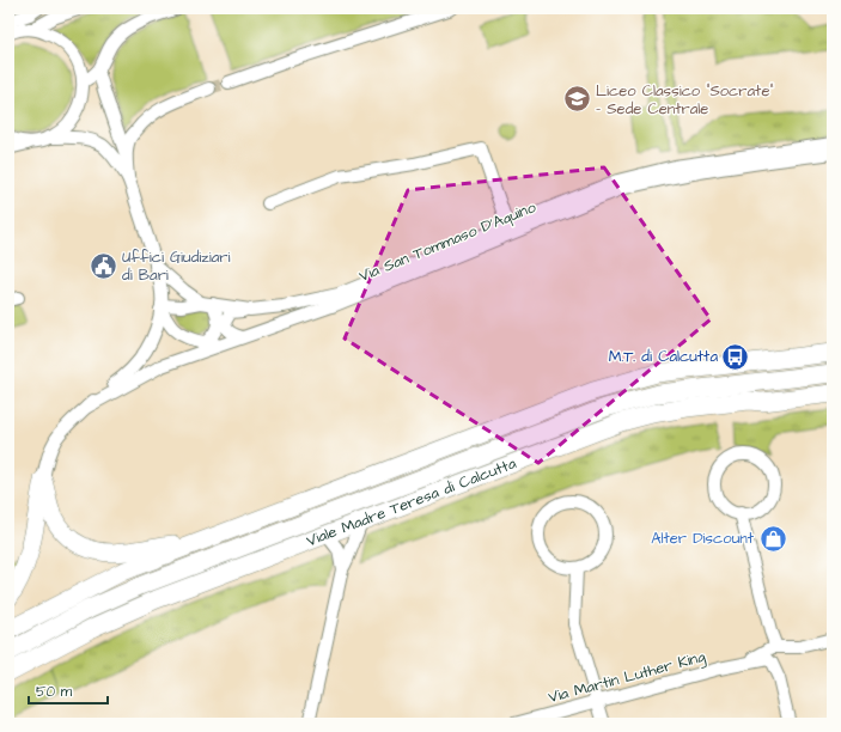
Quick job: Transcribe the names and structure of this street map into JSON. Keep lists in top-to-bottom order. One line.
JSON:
{"streets":{"main road":["Viale Madre Teresa di Calcutta"],"street":["Via San Tommaso D'Aquino","Via Martin Luther King"]},"places":{"school or university":["Liceo Classico \"Socrate\" - Sede Centrale"],"public building":["Uffici Giudiziari di Bari"],"bus stop":["M.T. di Calcutta"],"shop":["Alter Discount"]},"scale_bar":"50 m"}
